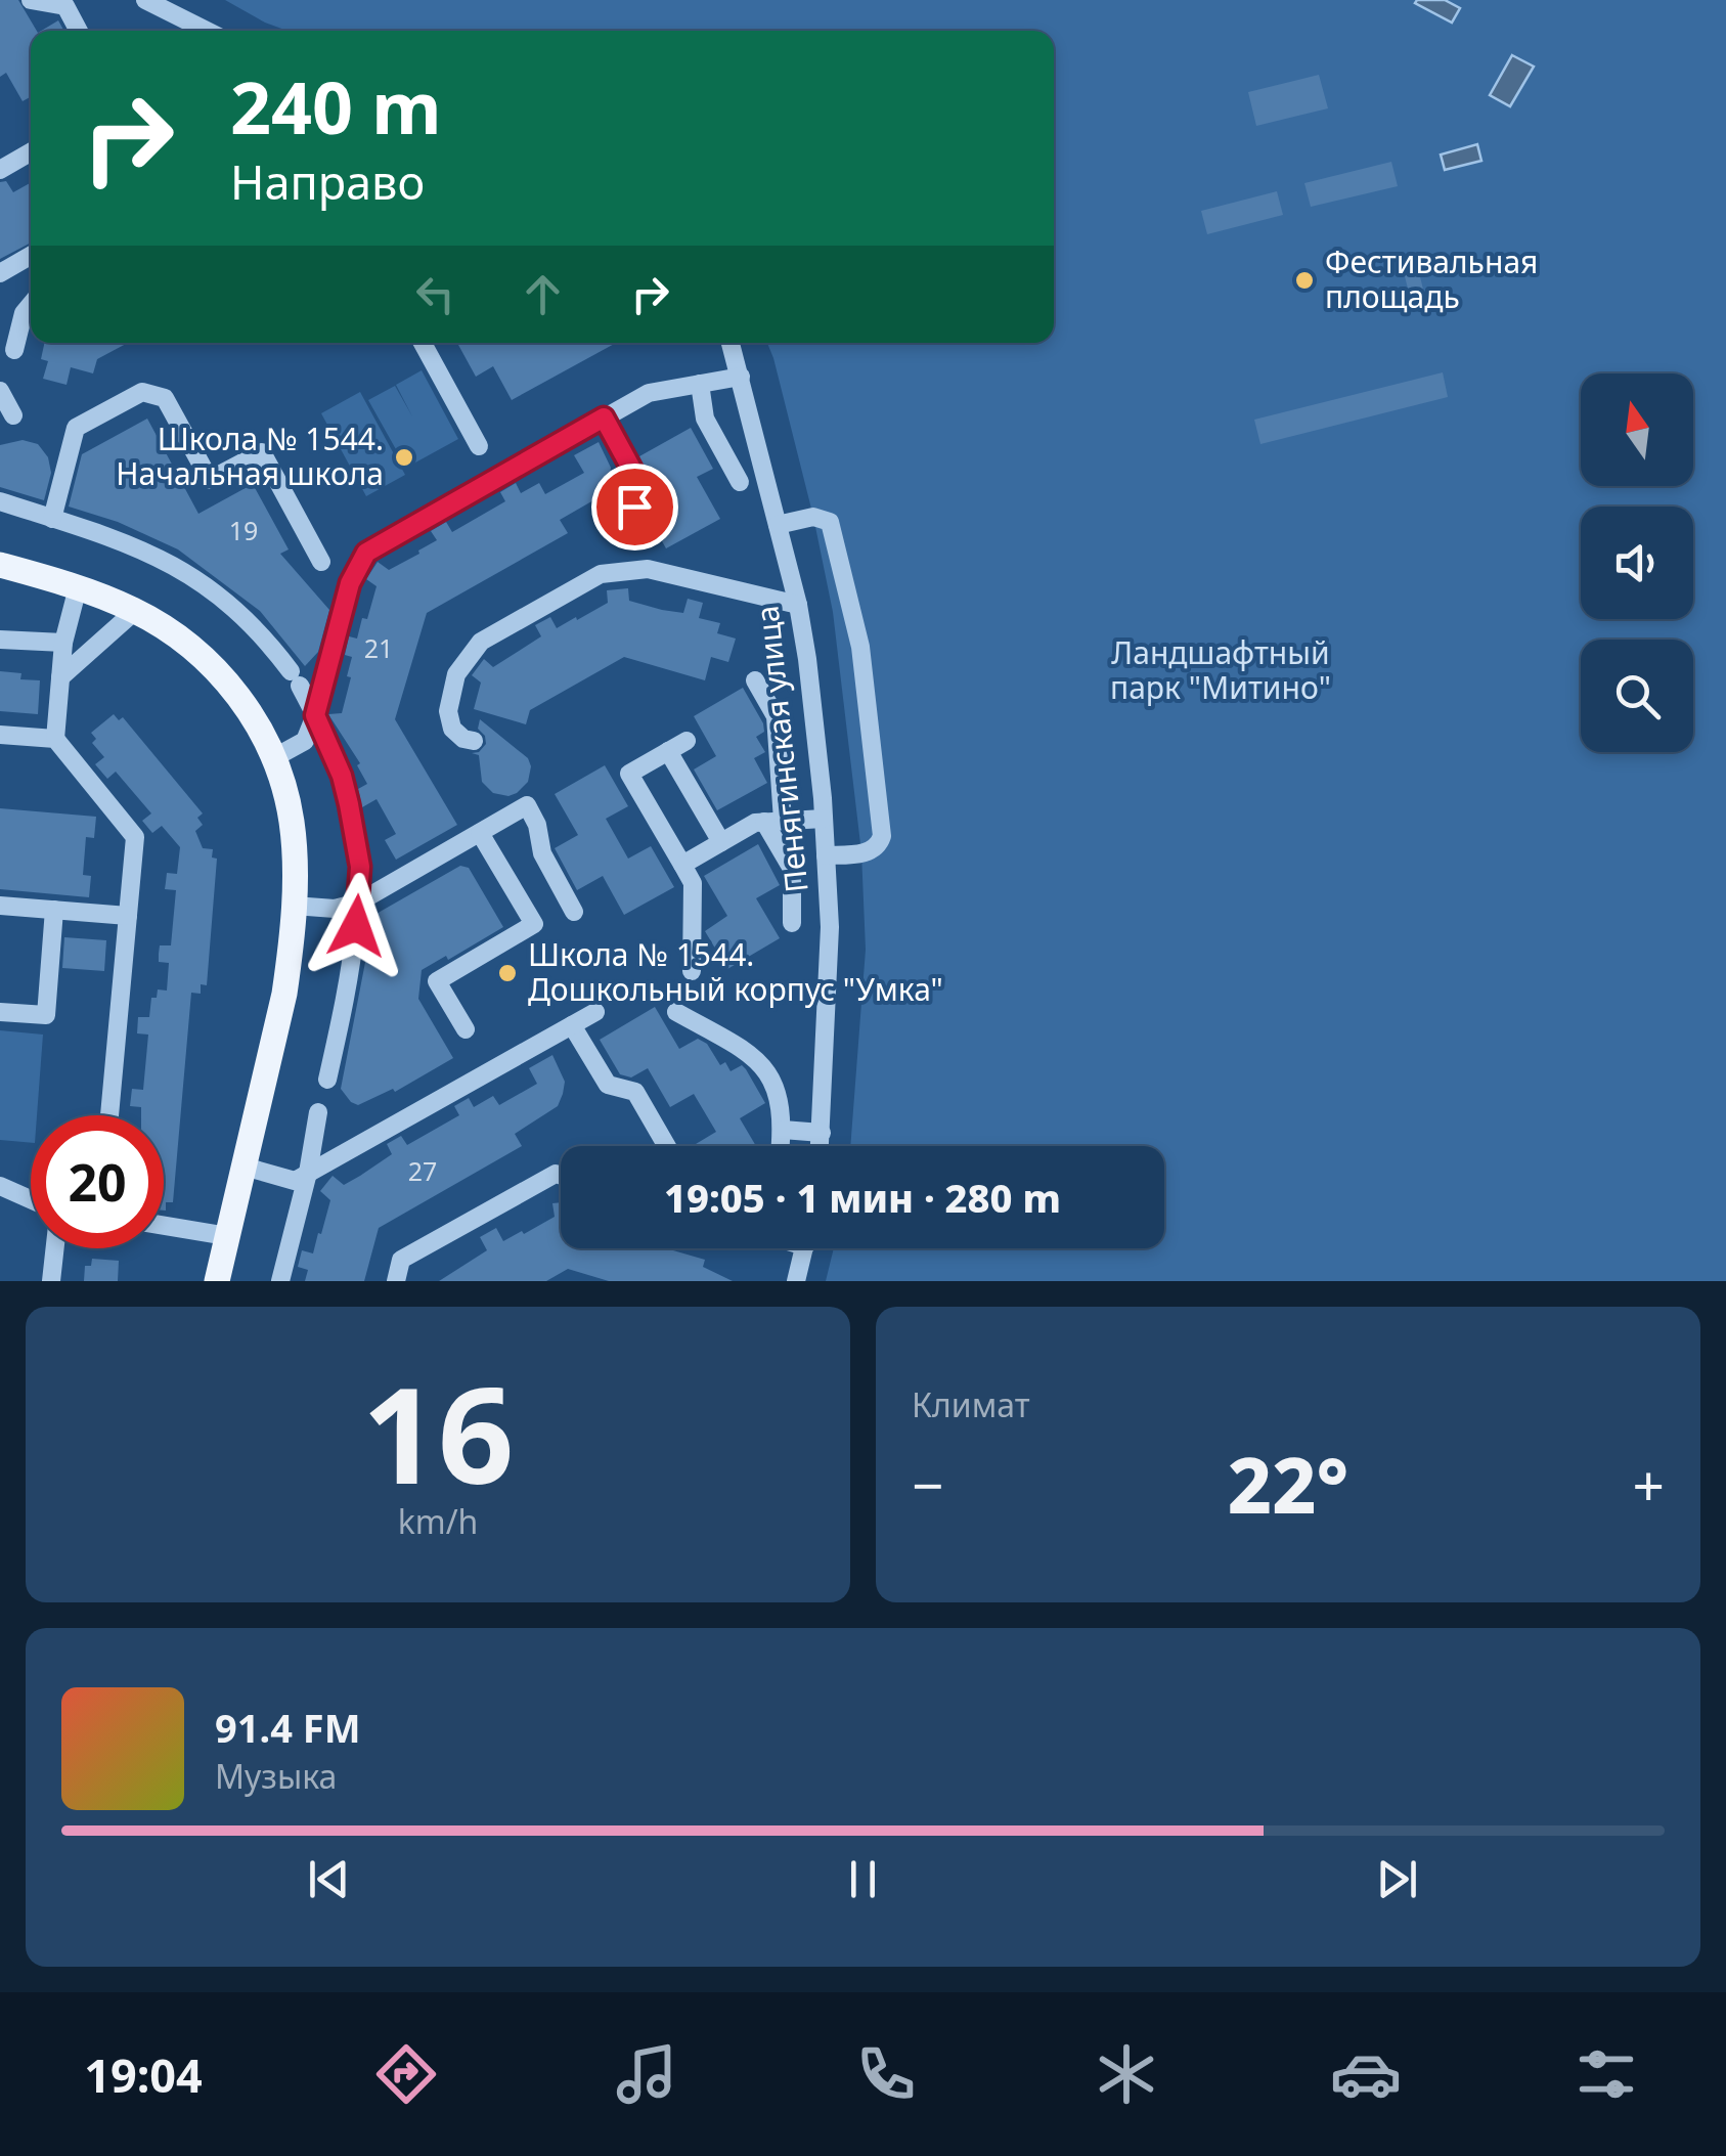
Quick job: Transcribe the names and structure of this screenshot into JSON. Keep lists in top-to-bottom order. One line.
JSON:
{"streets":{"street":["Пенягинская улица"]},"parks":["Ландшафтный парк \"Митино\""],"places":["Фестивальная площадь","Школа № 1544. Начальная школа","Школа № 1544. Дошкольный корпус \"Умка\""],"house_numbers":["19","21","27"],"north":"top","page":{"turn":["240 m","Направо"],"limit":"20","trip":"19:05 · 1 мин · 280 m","tile":[["16","km/h"],"Климат"],"heat":["−","22°","+"],"song":["91.4 FM","Музыка"],"tabs":"19:04"}}
